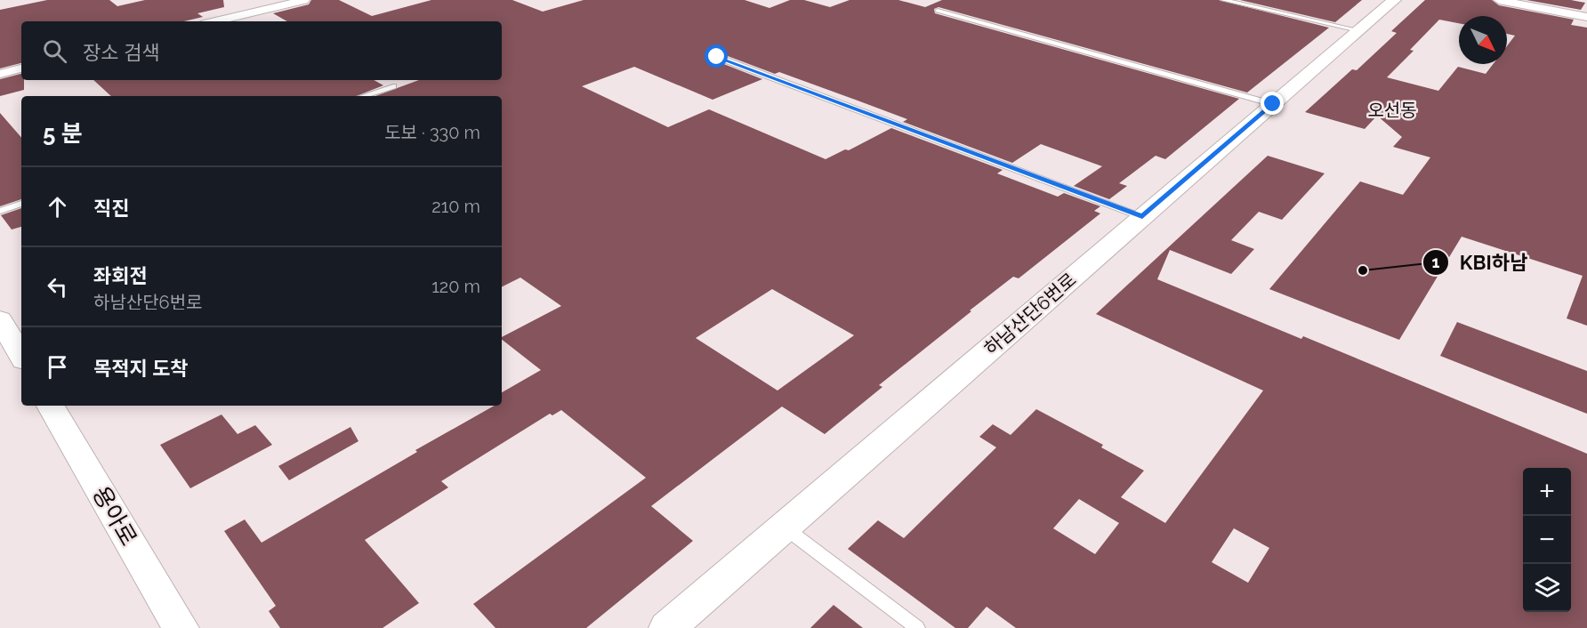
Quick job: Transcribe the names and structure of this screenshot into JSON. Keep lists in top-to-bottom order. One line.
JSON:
{"streets":{"street":["하남산단6번로","용아로"]},"districts":["오선동"],"places":["KBI하남"],"north":"bottom right","page":{"search":"장소 검색","heading":["5 분","도보 · 330 m"],"list":[["직진","210 m"],["좌회전","하남산단6번로","120 m"],"목적지 도착"],"map_buttons":["+","−"]}}
